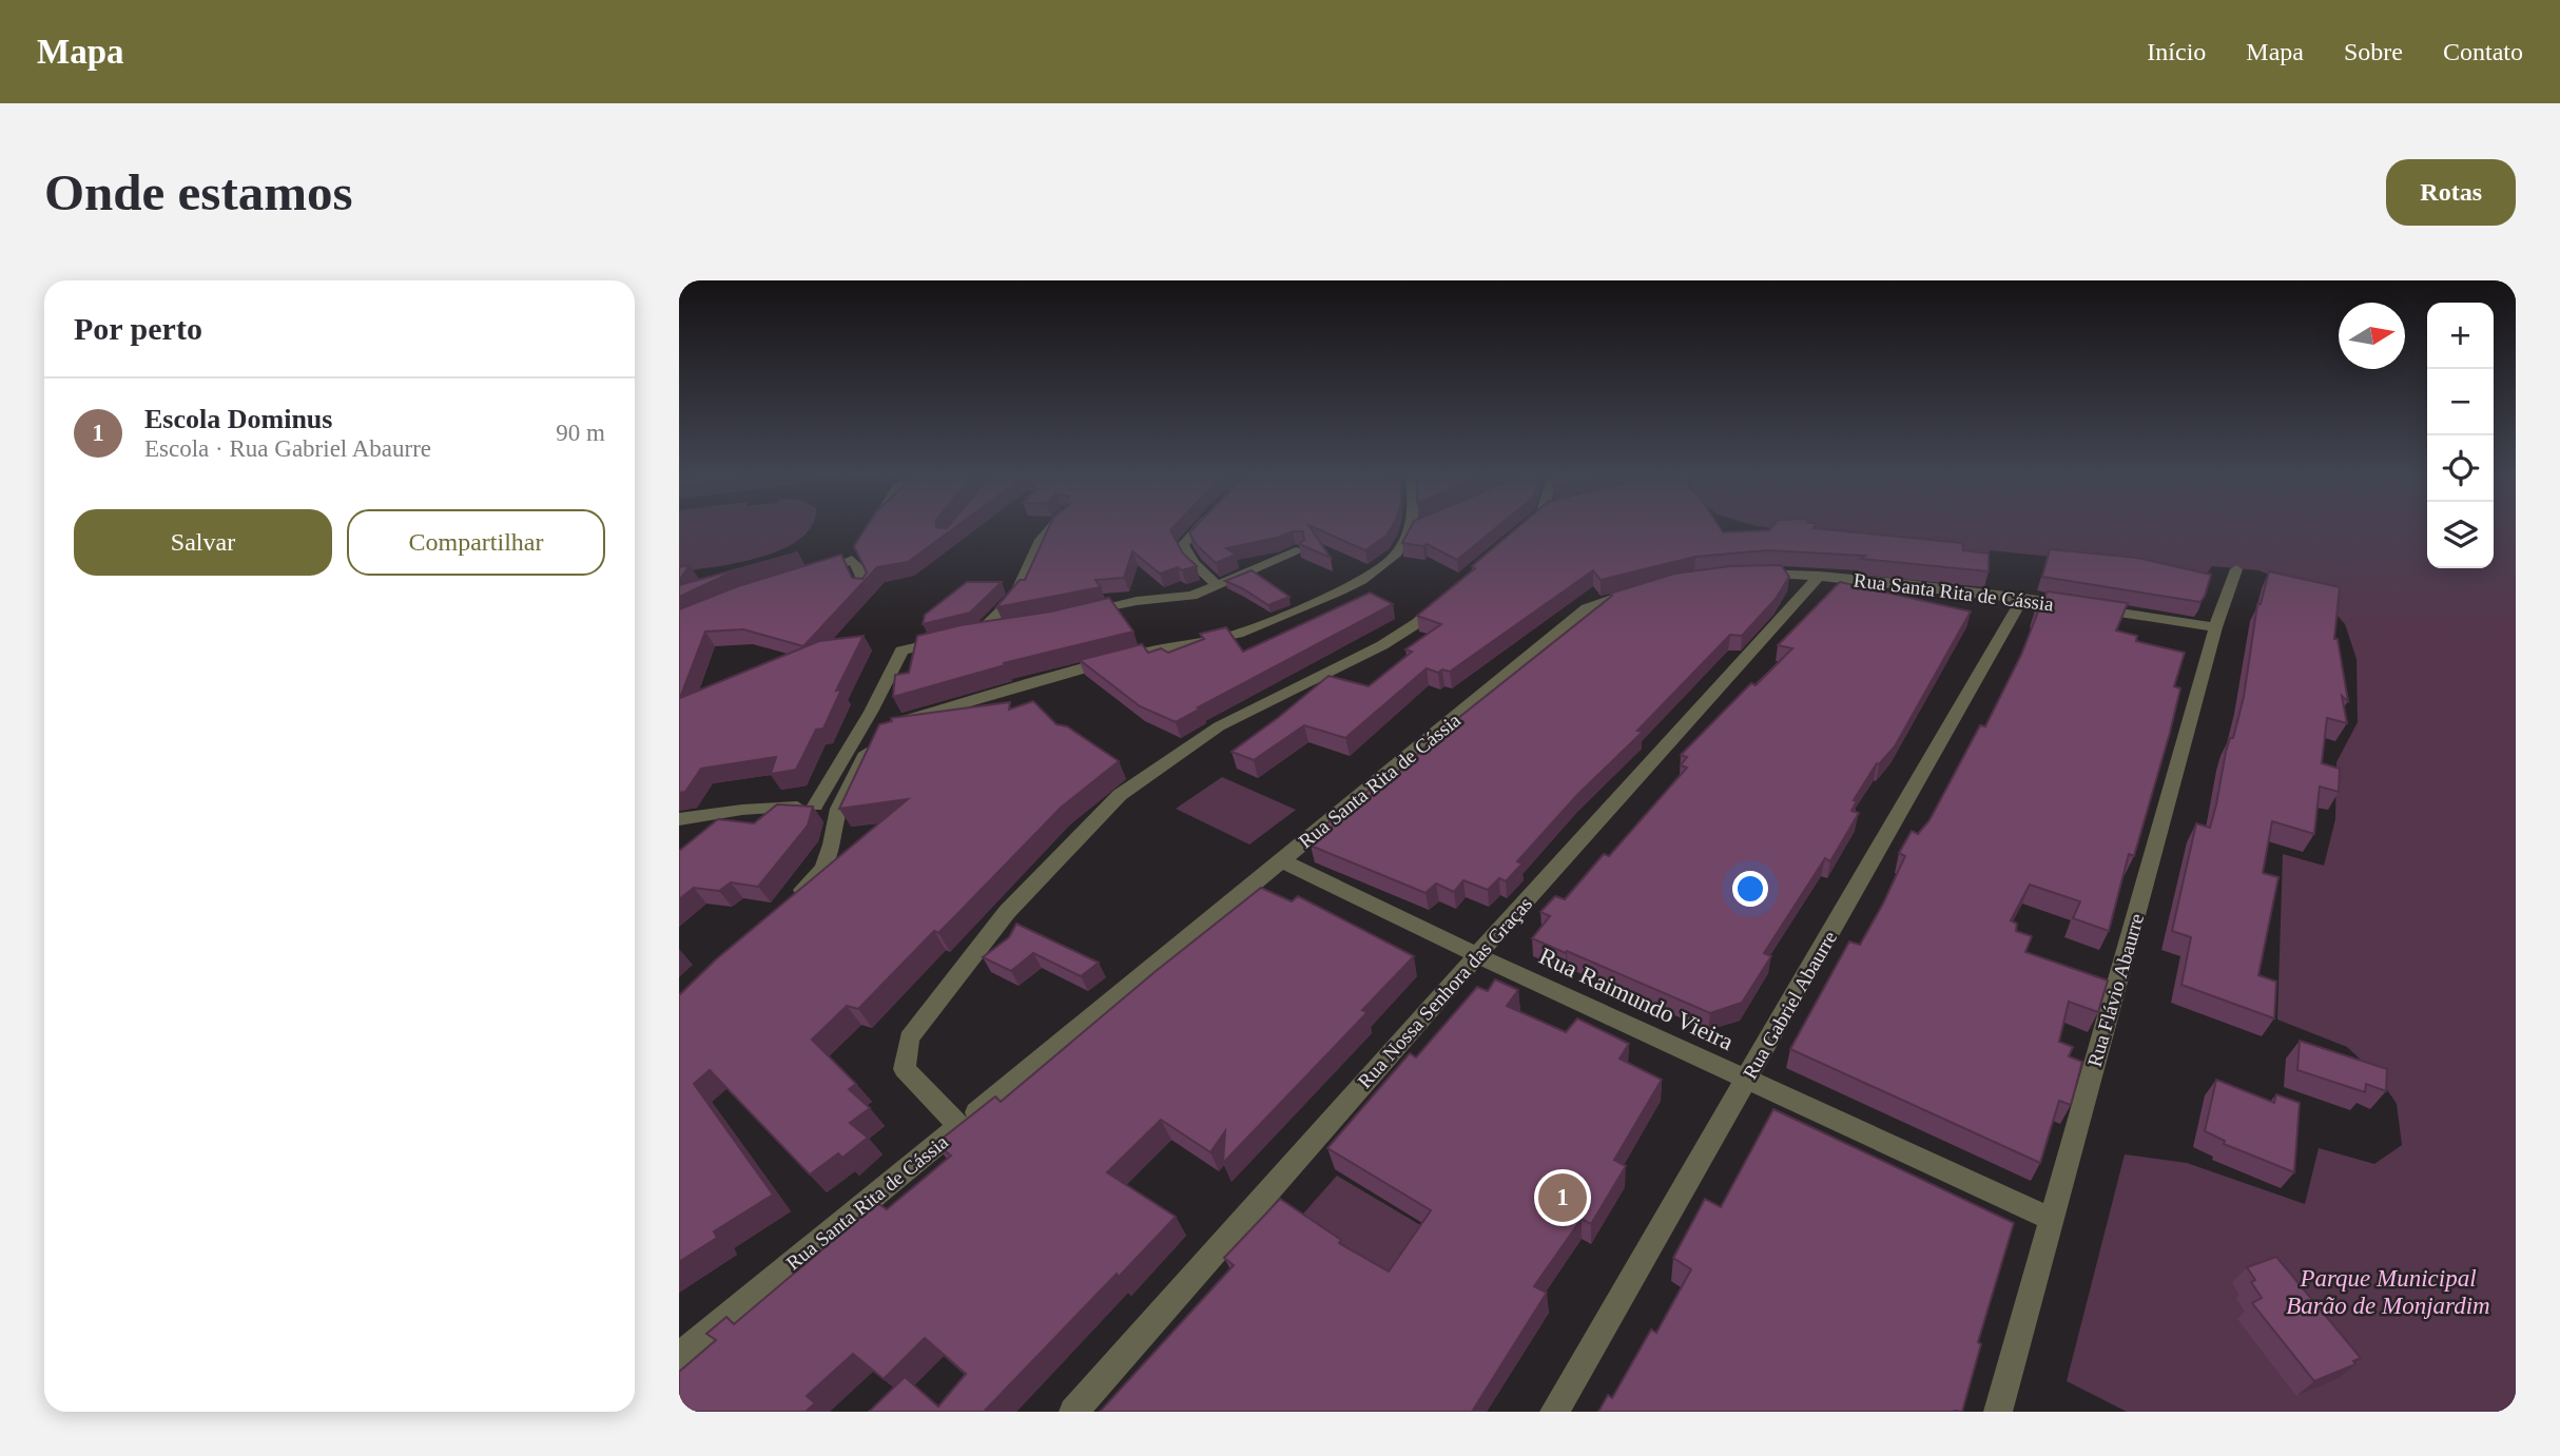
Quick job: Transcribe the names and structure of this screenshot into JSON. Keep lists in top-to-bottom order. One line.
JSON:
{"streets":{"street":["Rua Santa Rita de Cássia","Rua Flávio Abaurre","Rua Nossa Senhora das Graças","Rua Raimundo Vieira","Rua Gabriel Abaurre"]},"crossings":[["Rua Santa Rita de Cássia","Rua Flávio Abaurre"],["Rua Santa Rita de Cássia","Rua Nossa Senhora das Graças"],["Rua Santa Rita de Cássia","Rua Raimundo Vieira"],["Rua Santa Rita de Cássia","Rua Gabriel Abaurre"],["Rua Flávio Abaurre","Rua Raimundo Vieira"],["Rua Nossa Senhora das Graças","Rua Raimundo Vieira"],["Rua Raimundo Vieira","Rua Gabriel Abaurre"]],"parks":["Parque Municipal Barão de Monjardim"],"north":"right","page":{"header":"Mapa","nav":["Início","Mapa","Sobre","Contato"],"buttons":["Rotas",["Salvar","Compartilhar"]],"title":"Onde estamos","heading":"Por perto","map_buttons":["+","−"],"list":[{"mark":"1","name":"Escola Dominus","note":"Escola · Rua Gabriel Abaurre","value":"90 m"}],"pins":"1"}}
